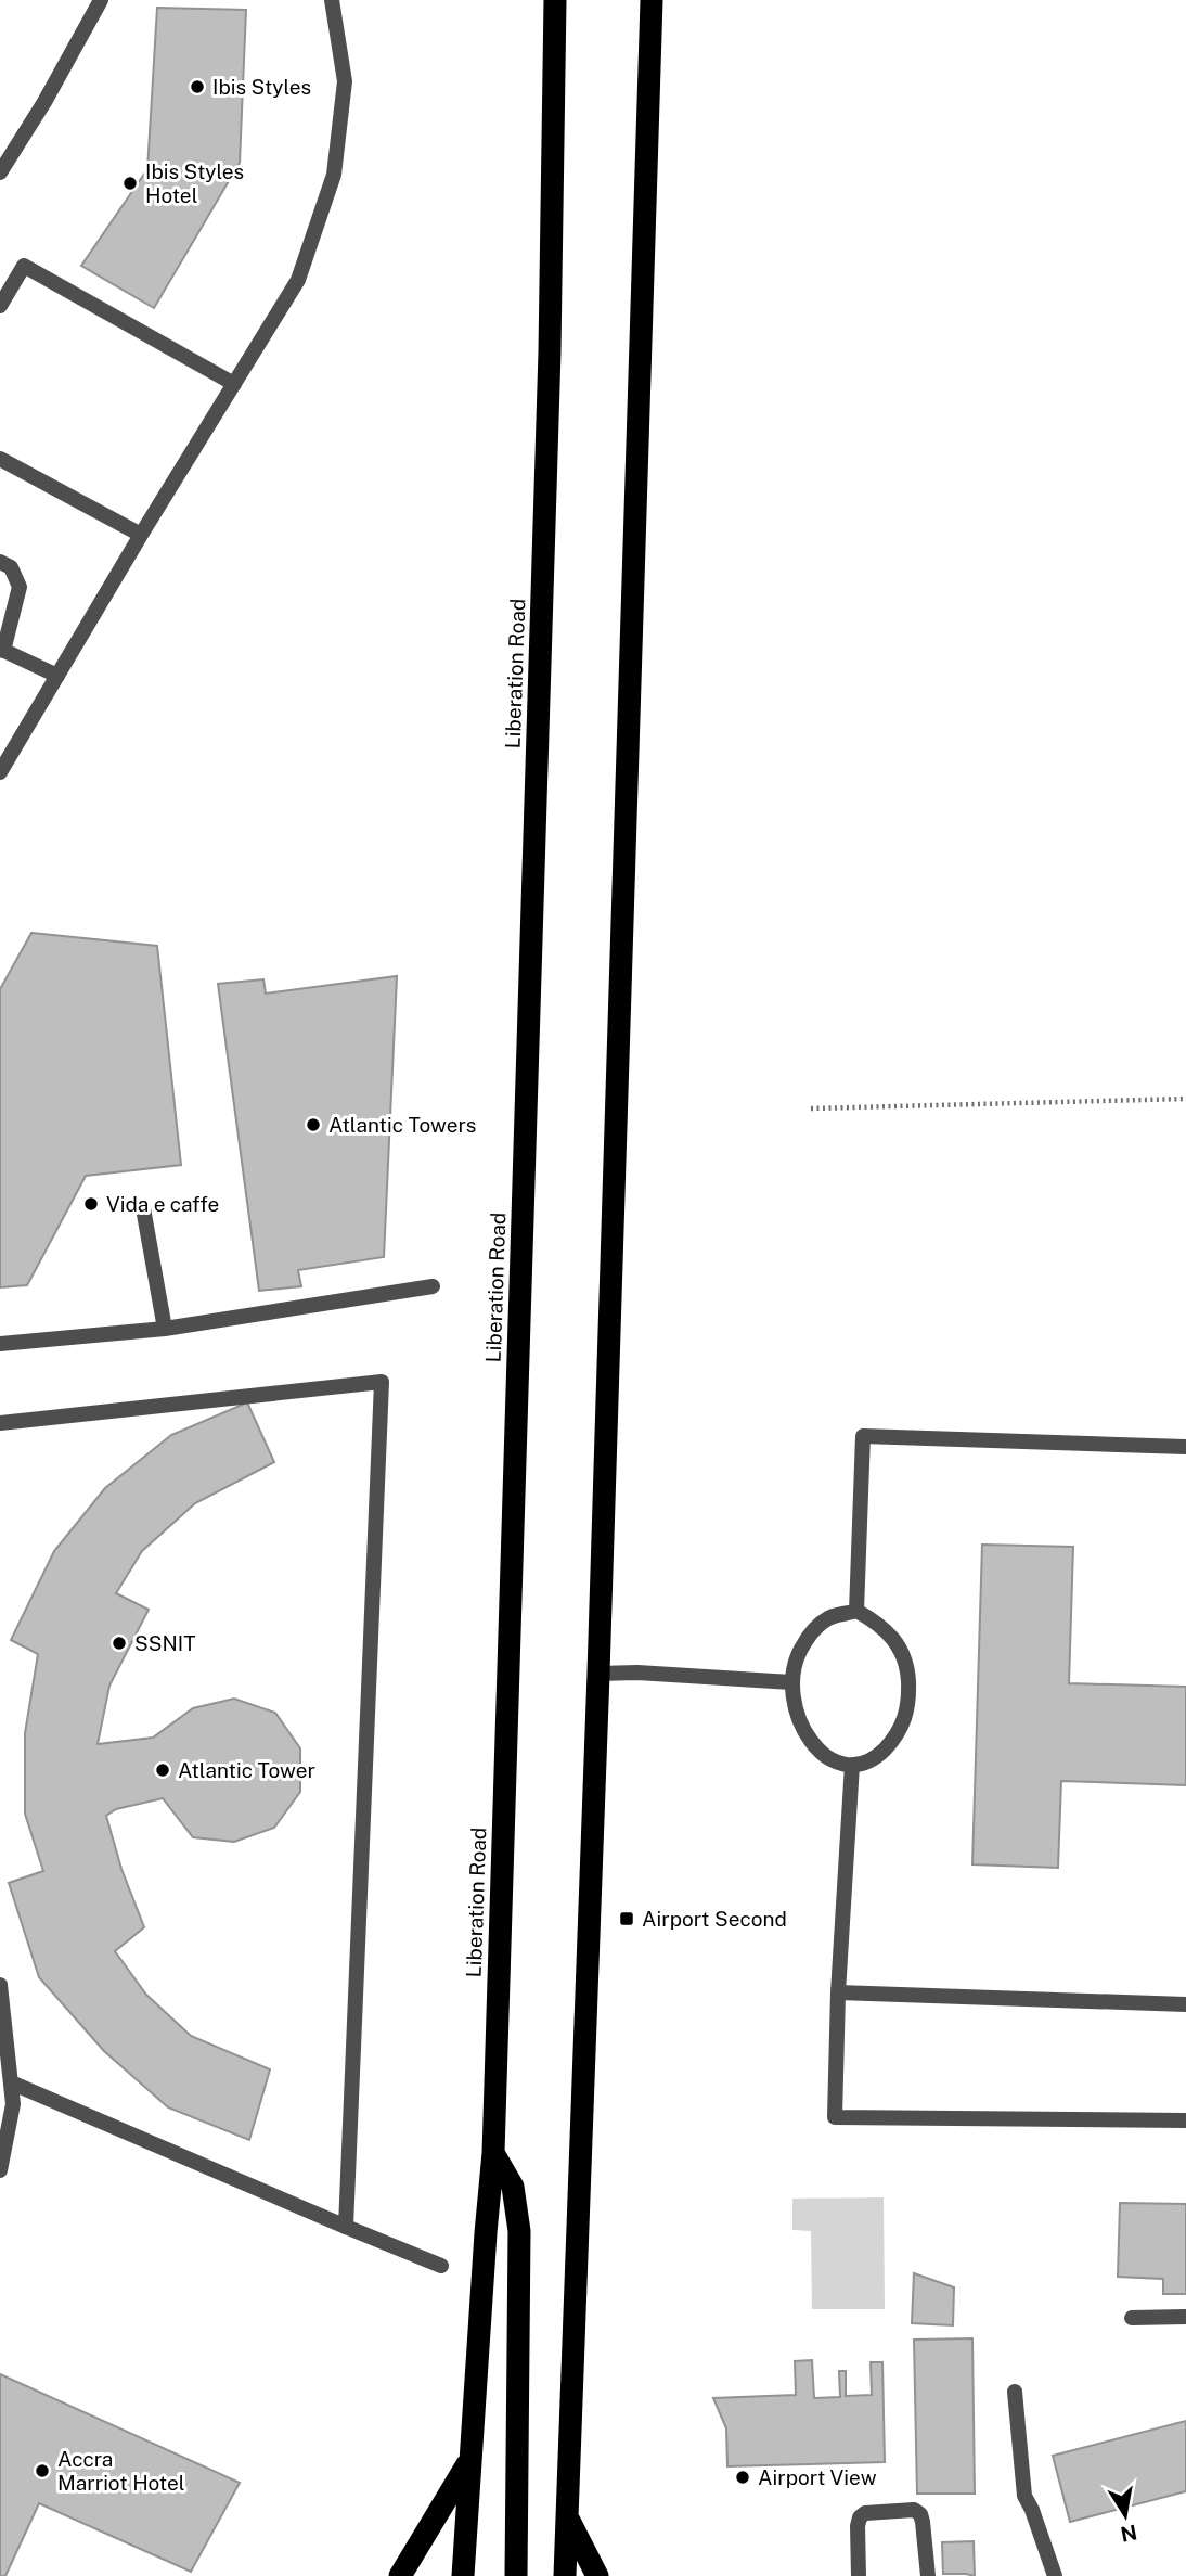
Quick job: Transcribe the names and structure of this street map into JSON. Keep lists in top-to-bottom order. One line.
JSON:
{"streets":{"highway":["Liberation Road"]},"places":{"other":["Ibis Styles","Ibis Styles Hotel","Atlantic Towers","Vida e caffe","SSNIT","Atlantic Tower","Accra Marriot Hotel","Airport View"],"transit":["Airport Second"]},"north":"bottom"}
